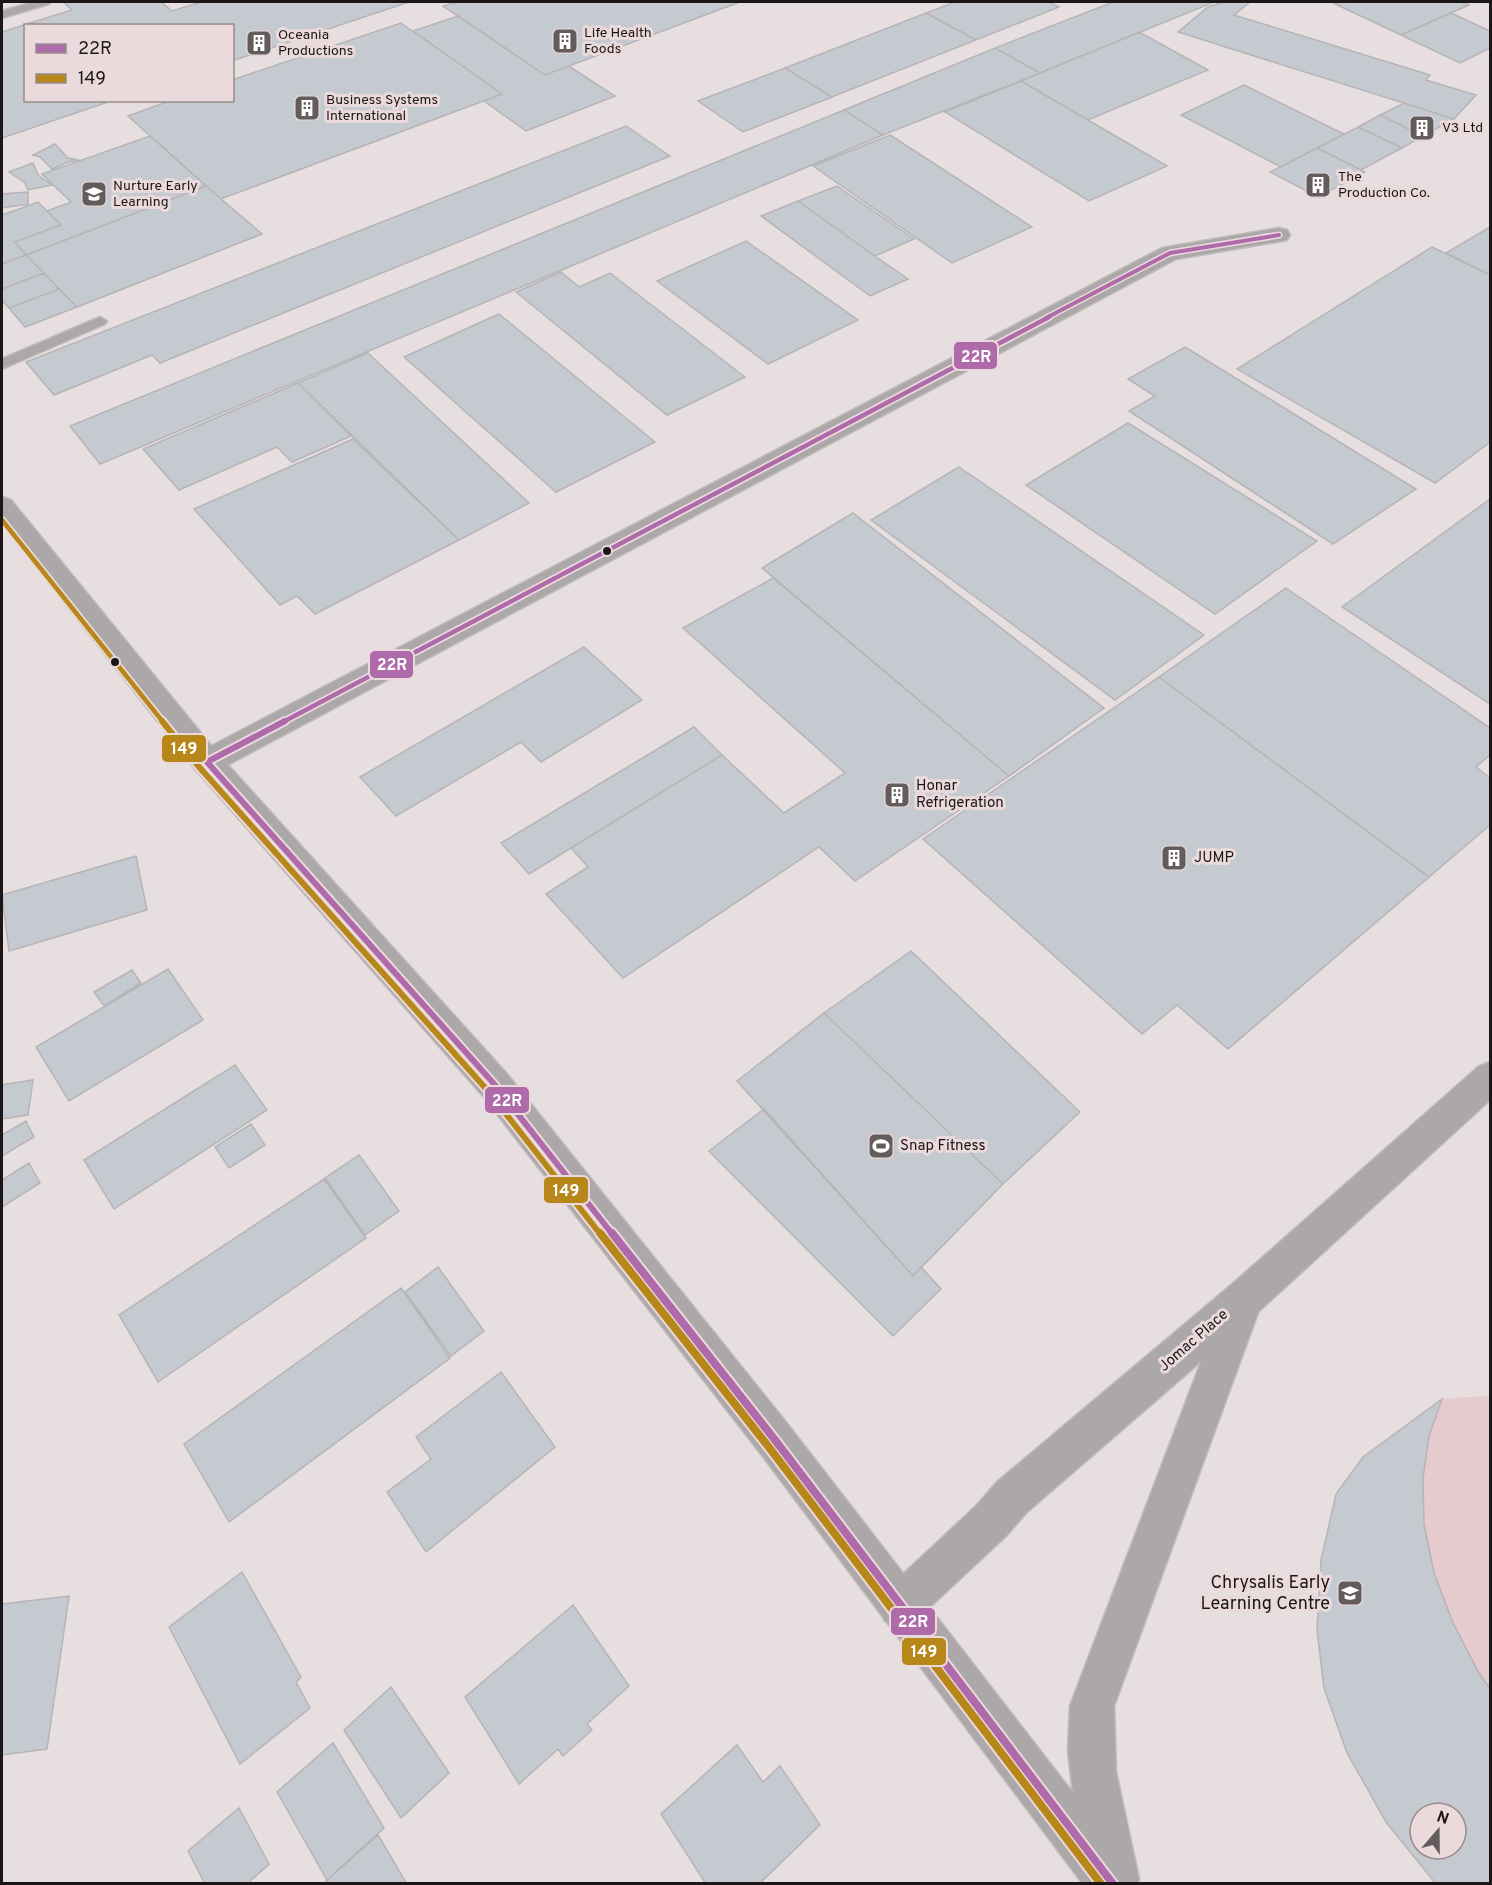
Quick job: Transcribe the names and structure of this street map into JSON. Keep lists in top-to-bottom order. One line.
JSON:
{"streets":{"street":["Jomac Place"]},"places":{"building":["Life Health Foods","Oceania Productions","Business Systems International","V3 Ltd","The Production Co.","Honar Refrigeration","JUMP"],"school or university":["Nurture Early Learning","Chrysalis Early Learning Centre"],"sports":["Snap Fitness"]},"lines":["transit line 22R","transit line 149"],"legend":["22R","149"],"north":"top"}
